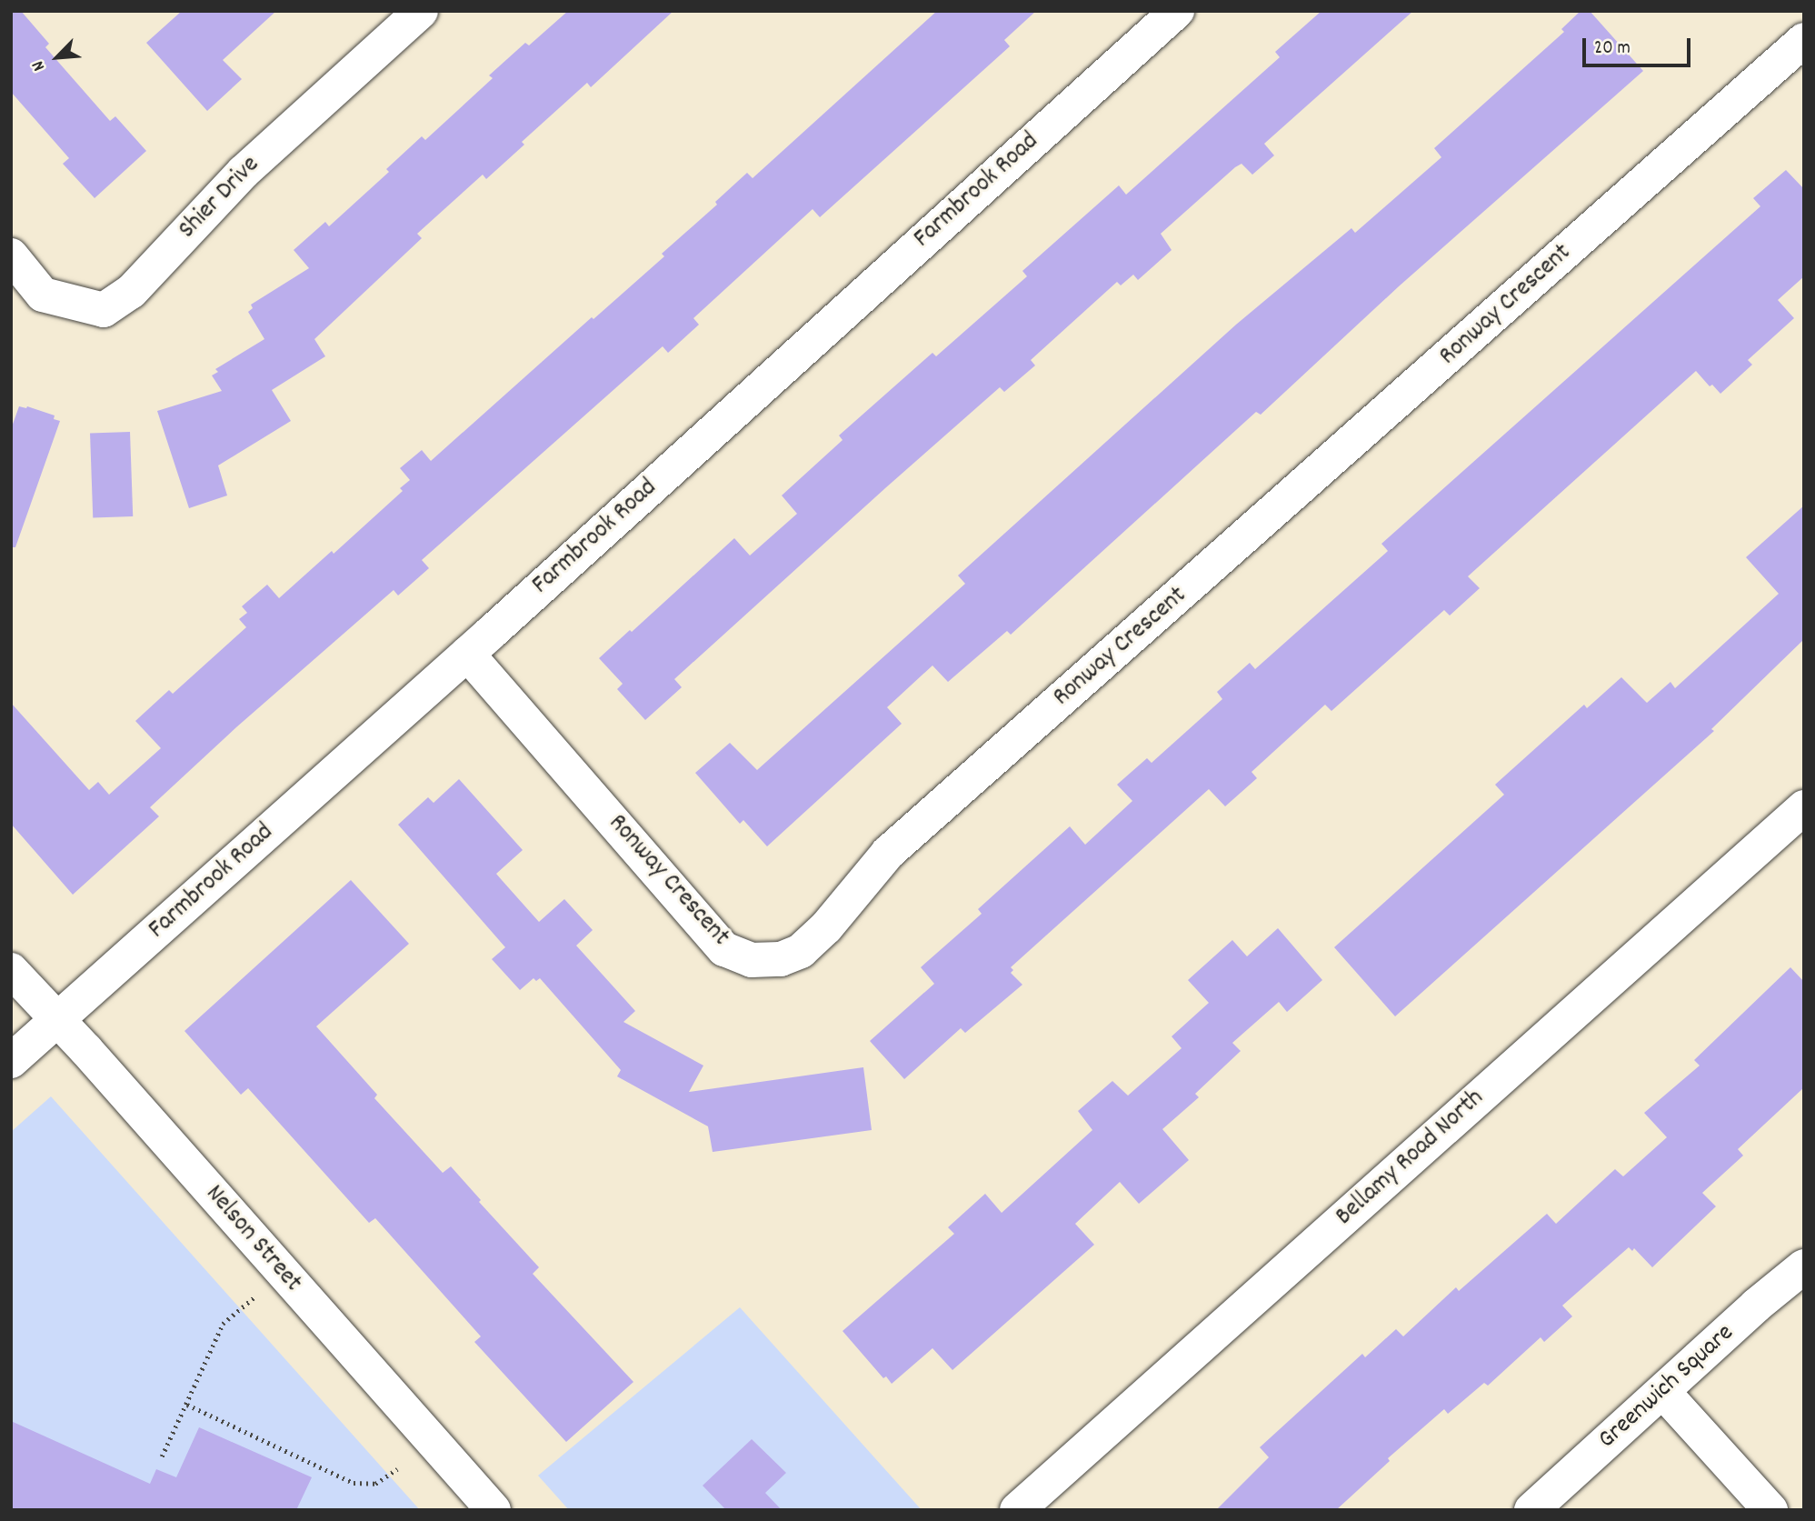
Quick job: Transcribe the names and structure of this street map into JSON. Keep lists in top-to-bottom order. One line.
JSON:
{"streets":{"street":["Farmbrook Road","Shier Drive","Ronway Crescent","Bellamy Road North","Nelson Street","Greenwich Square"]},"crossings":[["Farmbrook Road","Ronway Crescent"],["Farmbrook Road","Nelson Street"]],"scale_bar":"20 m","north":"bottom left"}
